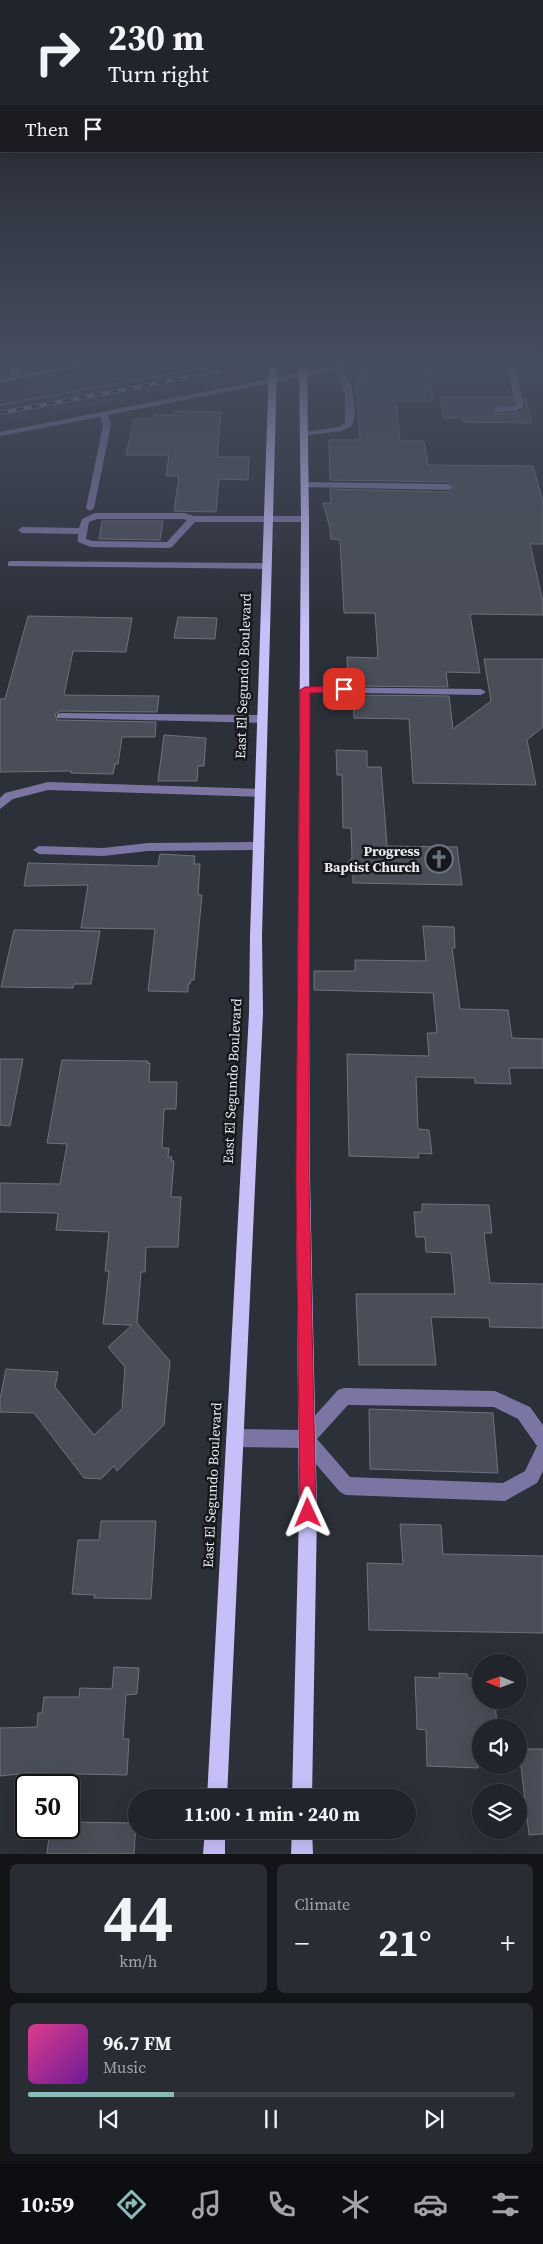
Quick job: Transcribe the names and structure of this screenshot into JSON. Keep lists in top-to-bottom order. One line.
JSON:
{"streets":{"main road":["East El Segundo Boulevard"]},"places":{"church":["Progress Baptist Church"]},"north":"left","page":{"turn":["230 m","Turn right"],"then":"Then","limit":"50","trip":"11:00 · 1 min · 240 m","tile":[["44","km/h"],"Climate"],"heat":["−","21°","+"],"song":["96.7 FM","Music"],"tabs":"10:59"}}
